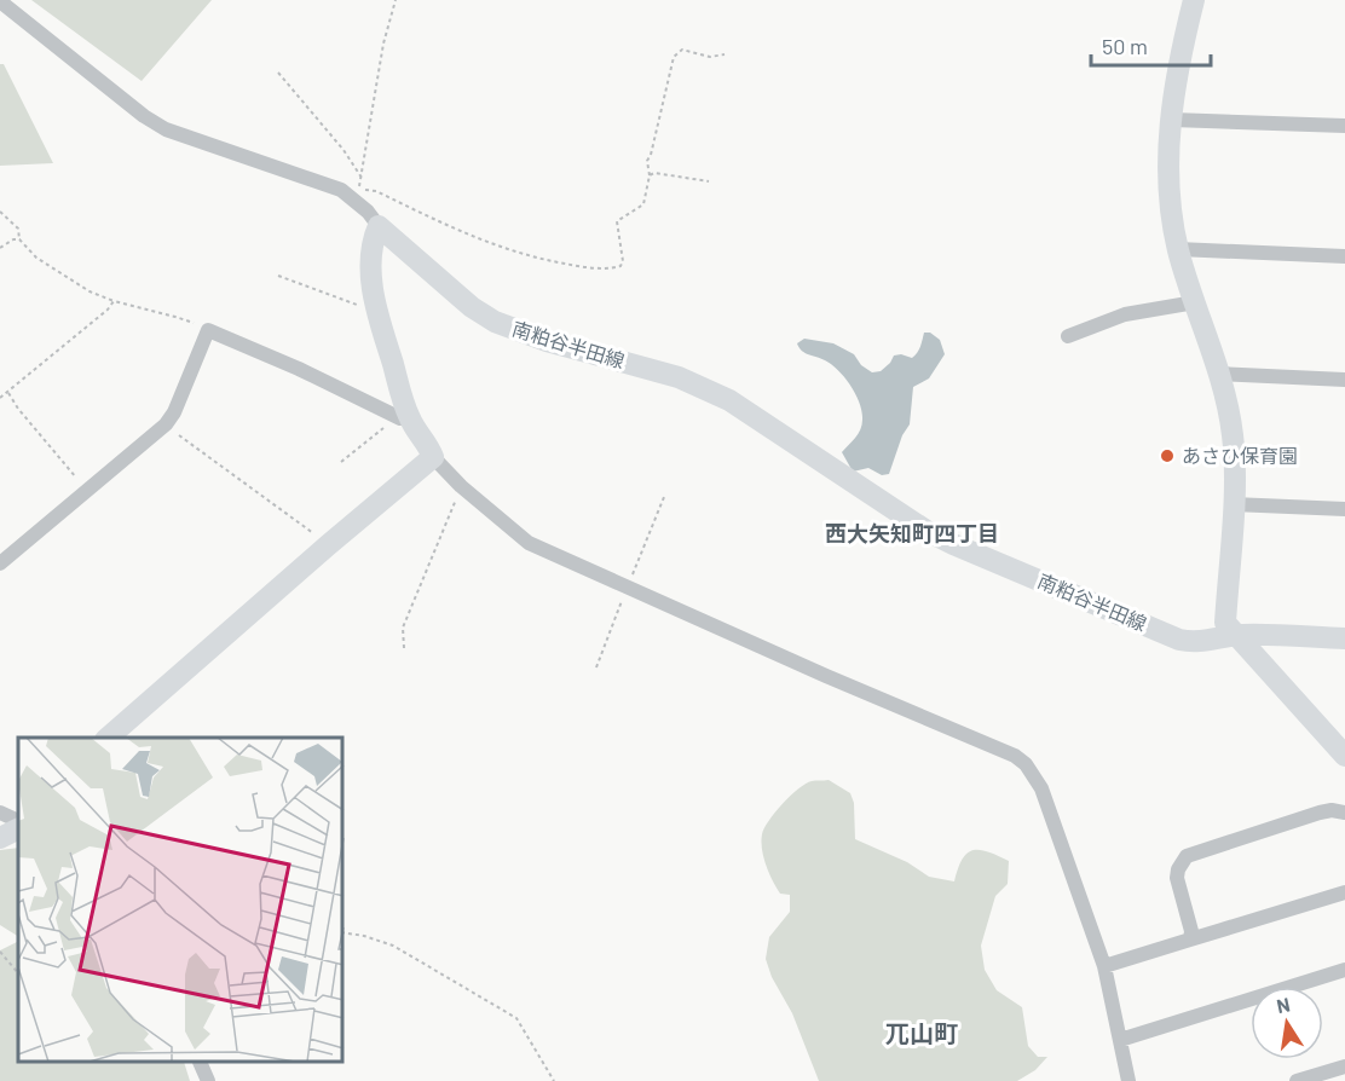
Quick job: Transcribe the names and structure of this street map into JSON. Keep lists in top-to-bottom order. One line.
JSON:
{"streets":{"main road":["南粕谷半田線"]},"districts":["西大矢知町四丁目","兀山町"],"places":["あさひ保育園"],"scale_bar":"50 m","north":"top"}
